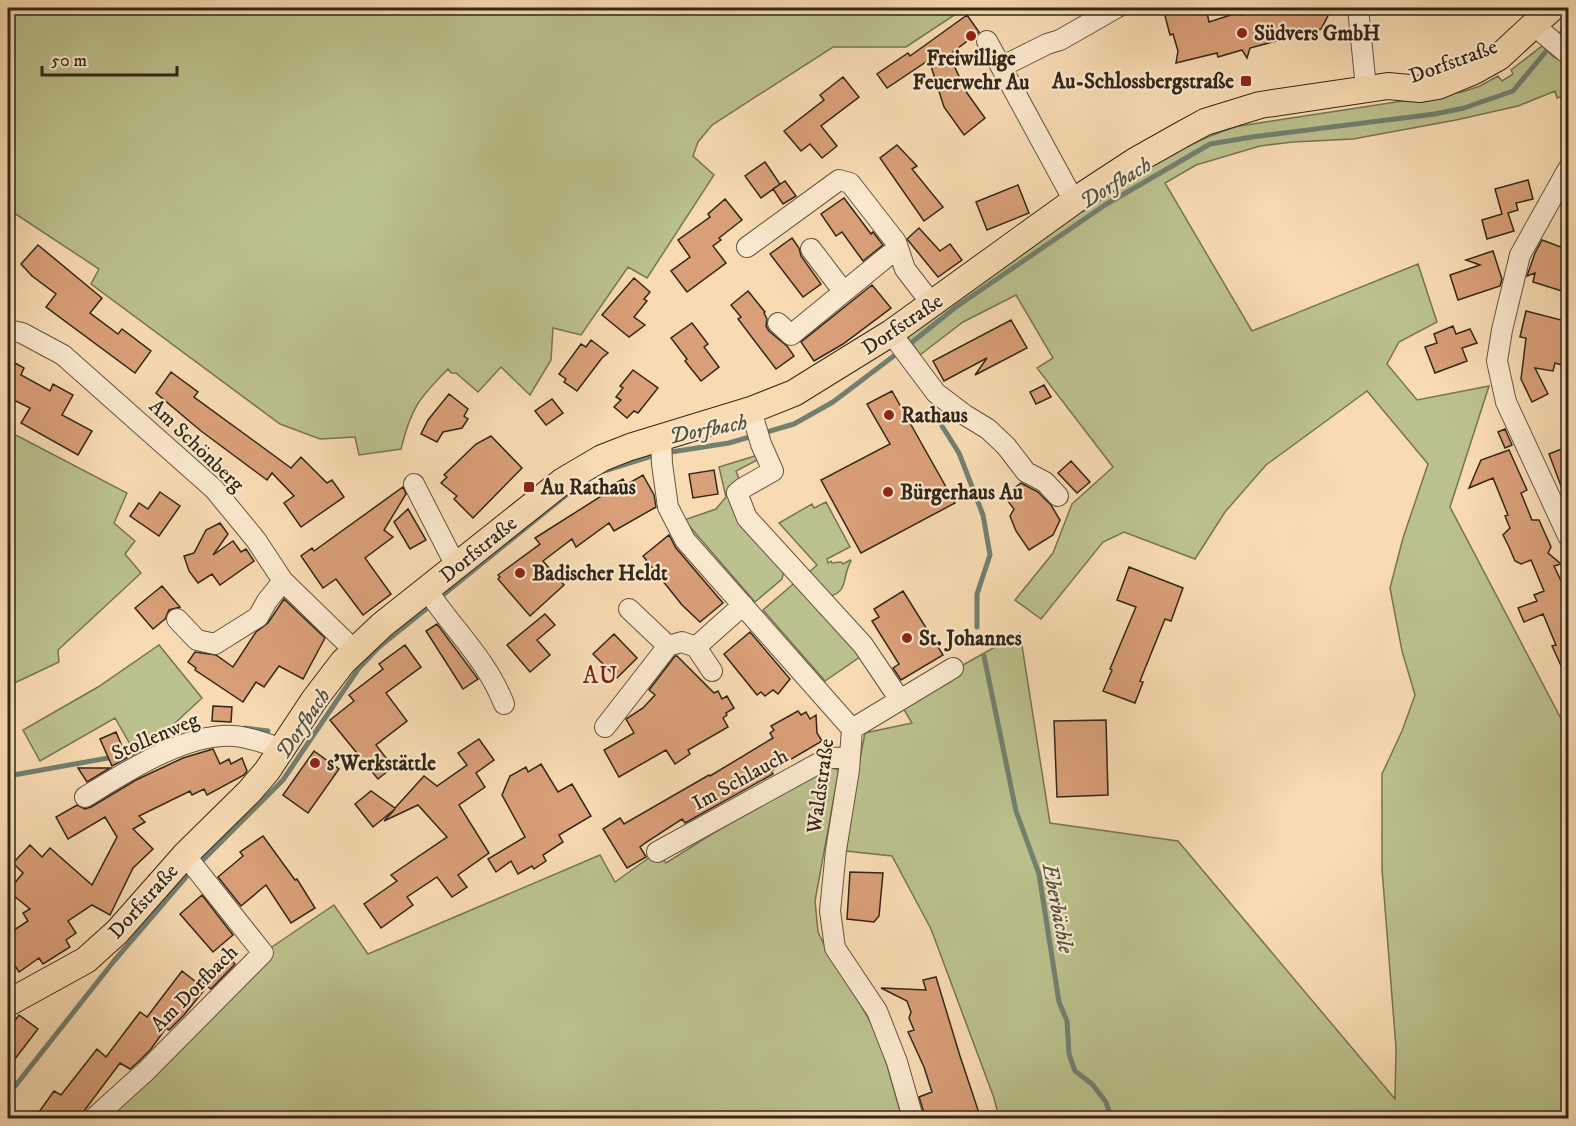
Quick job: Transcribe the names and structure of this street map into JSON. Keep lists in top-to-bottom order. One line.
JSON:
{"streets":{"main road":["Dorfstraße"],"street":["Am Schönberg","Stollenweg","Im Schlauch","Waldstraße","Am Dorfbach"]},"crossings":[["Dorfstraße","Am Schönberg"],["Dorfstraße","Stollenweg"],["Dorfstraße","Waldstraße"],["Dorfstraße","Am Dorfbach"],["Im Schlauch","Waldstraße"]],"districts":["AU"],"water":["Dorfbach","Eberbächle"],"places":{"other":["Südvers GmbH","Freiwillige Feuerwehr Au","Rathaus","Bürgerhaus Au","Badischer Heldt","St. Johannes","s'Werkstättle"],"transit":["Au-Schlossbergstraße","Au Rathaus"]},"scale_bar":"50 m"}
